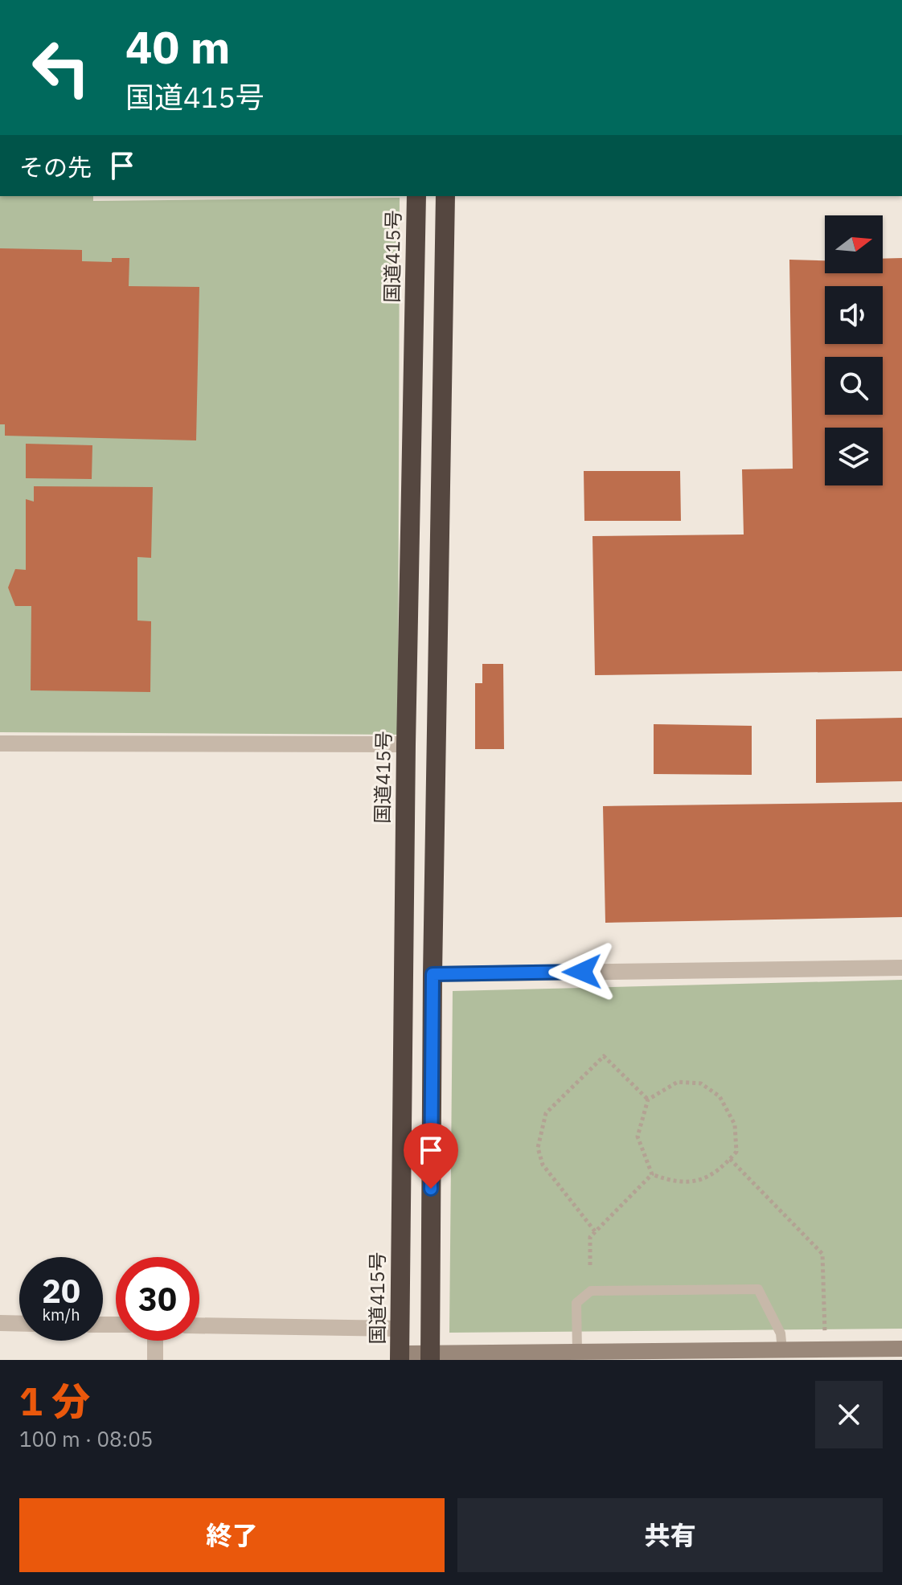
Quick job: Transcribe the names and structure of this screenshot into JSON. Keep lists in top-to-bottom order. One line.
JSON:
{"streets":{"highway":["国道415号"]},"north":"right","page":{"turn":["40 m","国道415号"],"then":"その先","speed":"20 km/h","limit":"30","heading":["1 分","100 m · 08:05"],"buttons":["終了","共有"]}}
